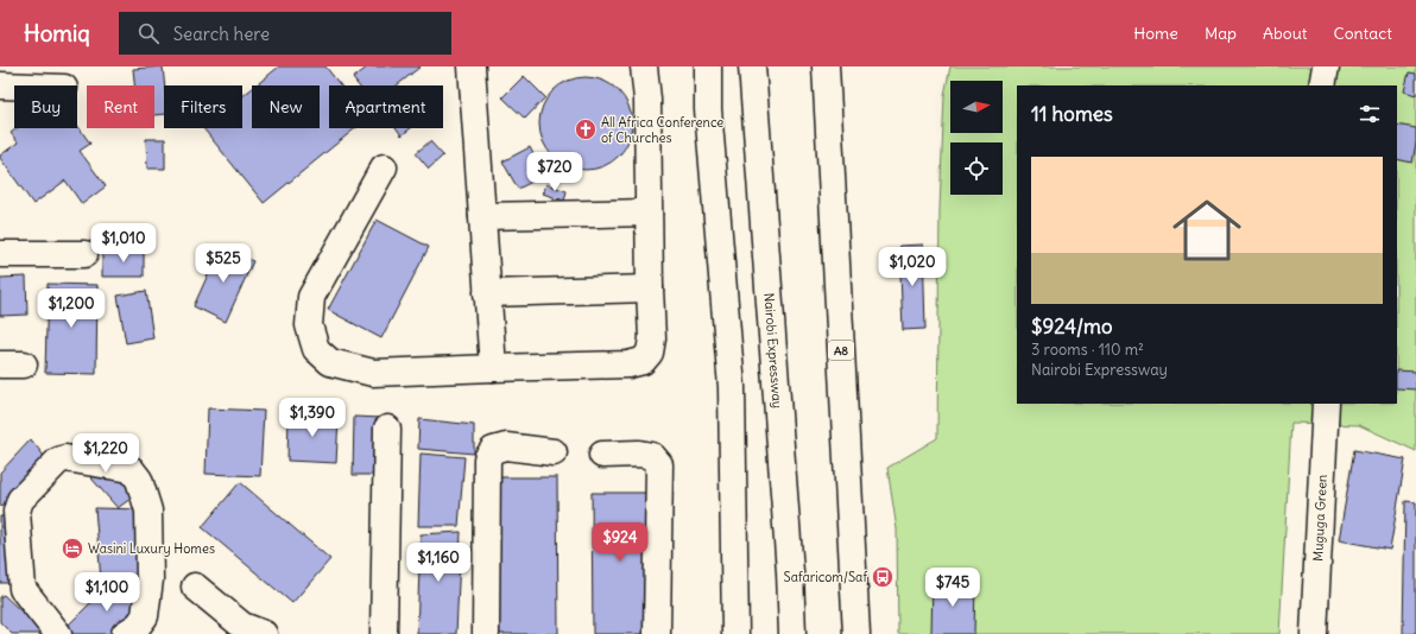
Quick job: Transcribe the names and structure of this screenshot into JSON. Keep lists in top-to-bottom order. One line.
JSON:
{"streets":{"main road":["Nairobi Expressway","A8","Muguga Green"]},"places":{"church":["All Africa Conference of Churches"],"hotel":["Wasini Luxury Homes"],"bus stop":["Safaricom/Saf"]},"north":"right","page":{"header":"Homiq","search":"Search here","nav":["Home","Map","About","Contact"],"chip":["Buy","Rent","Filters","New","Apartment"],"heading":"11 homes","list":[{"name":"$924/mo","note":"3 rooms · 110 m² · Nairobi Expressway"}],"price":["$720","$1,010","$525","$1,020","$1,200","$1,390","$1,220","$924","$1,160","$745","$1,100"]}}
